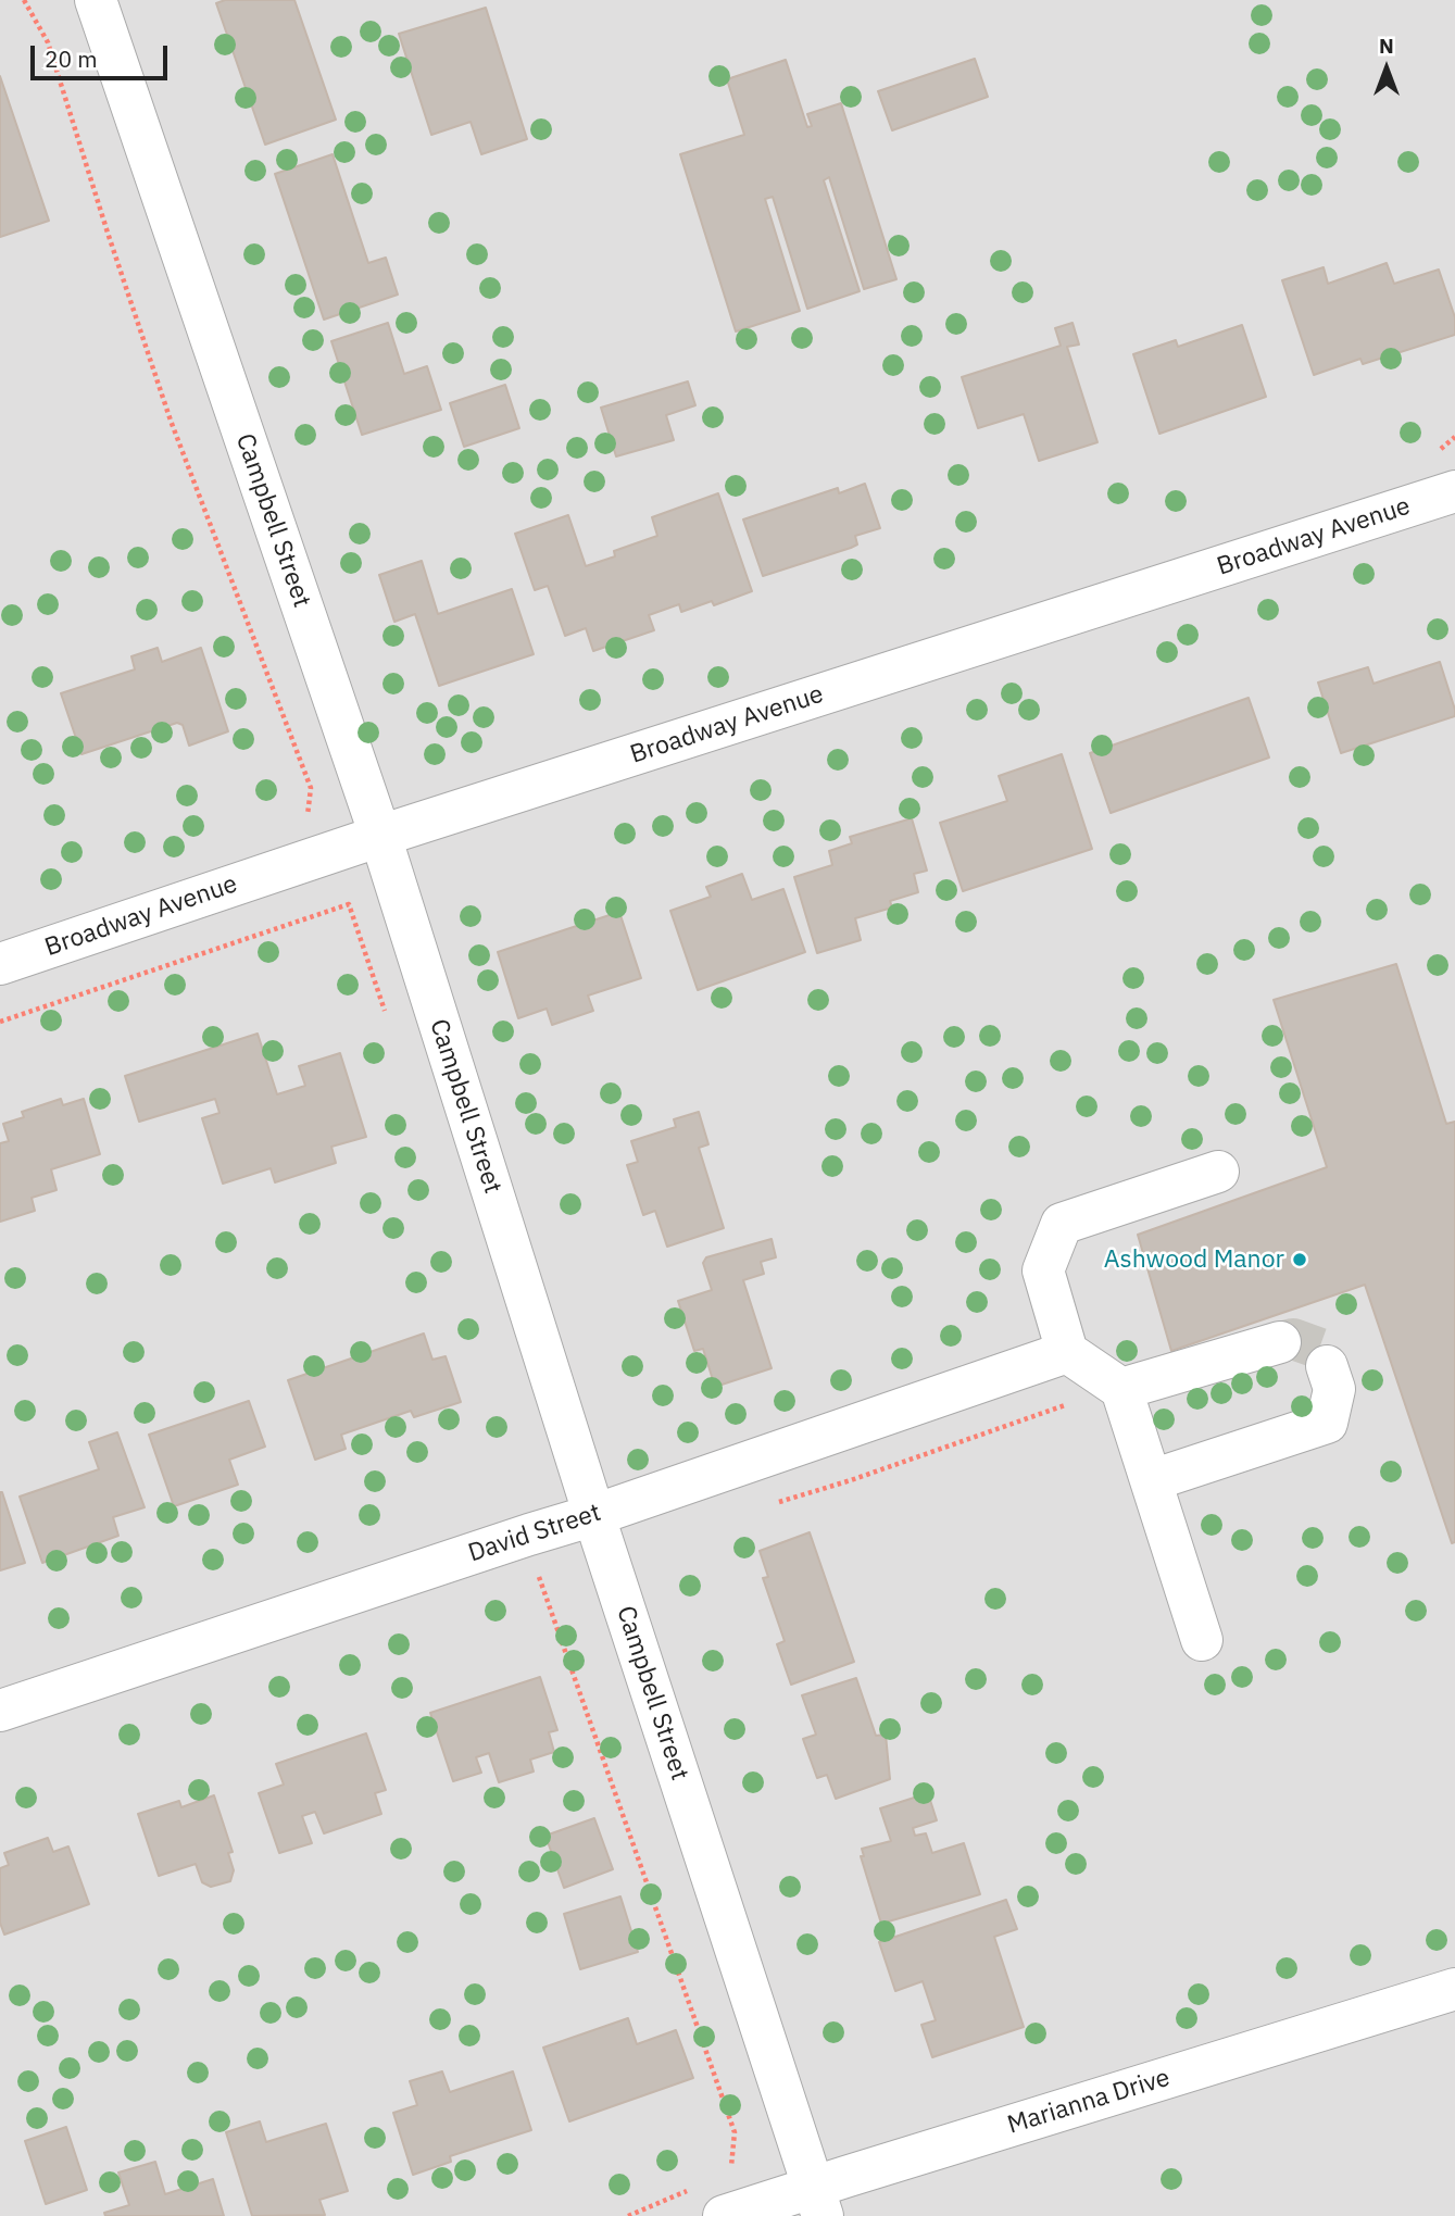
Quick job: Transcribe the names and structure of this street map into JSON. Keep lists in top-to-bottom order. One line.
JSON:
{"streets":{"street":["Campbell Street","Broadway Avenue","David Street","Marianna Drive"]},"crossings":[["Campbell Street","Broadway Avenue"],["Campbell Street","David Street"],["Campbell Street","Marianna Drive"]],"places":["Ashwood Manor"],"scale_bar":"20 m","north":"top"}
